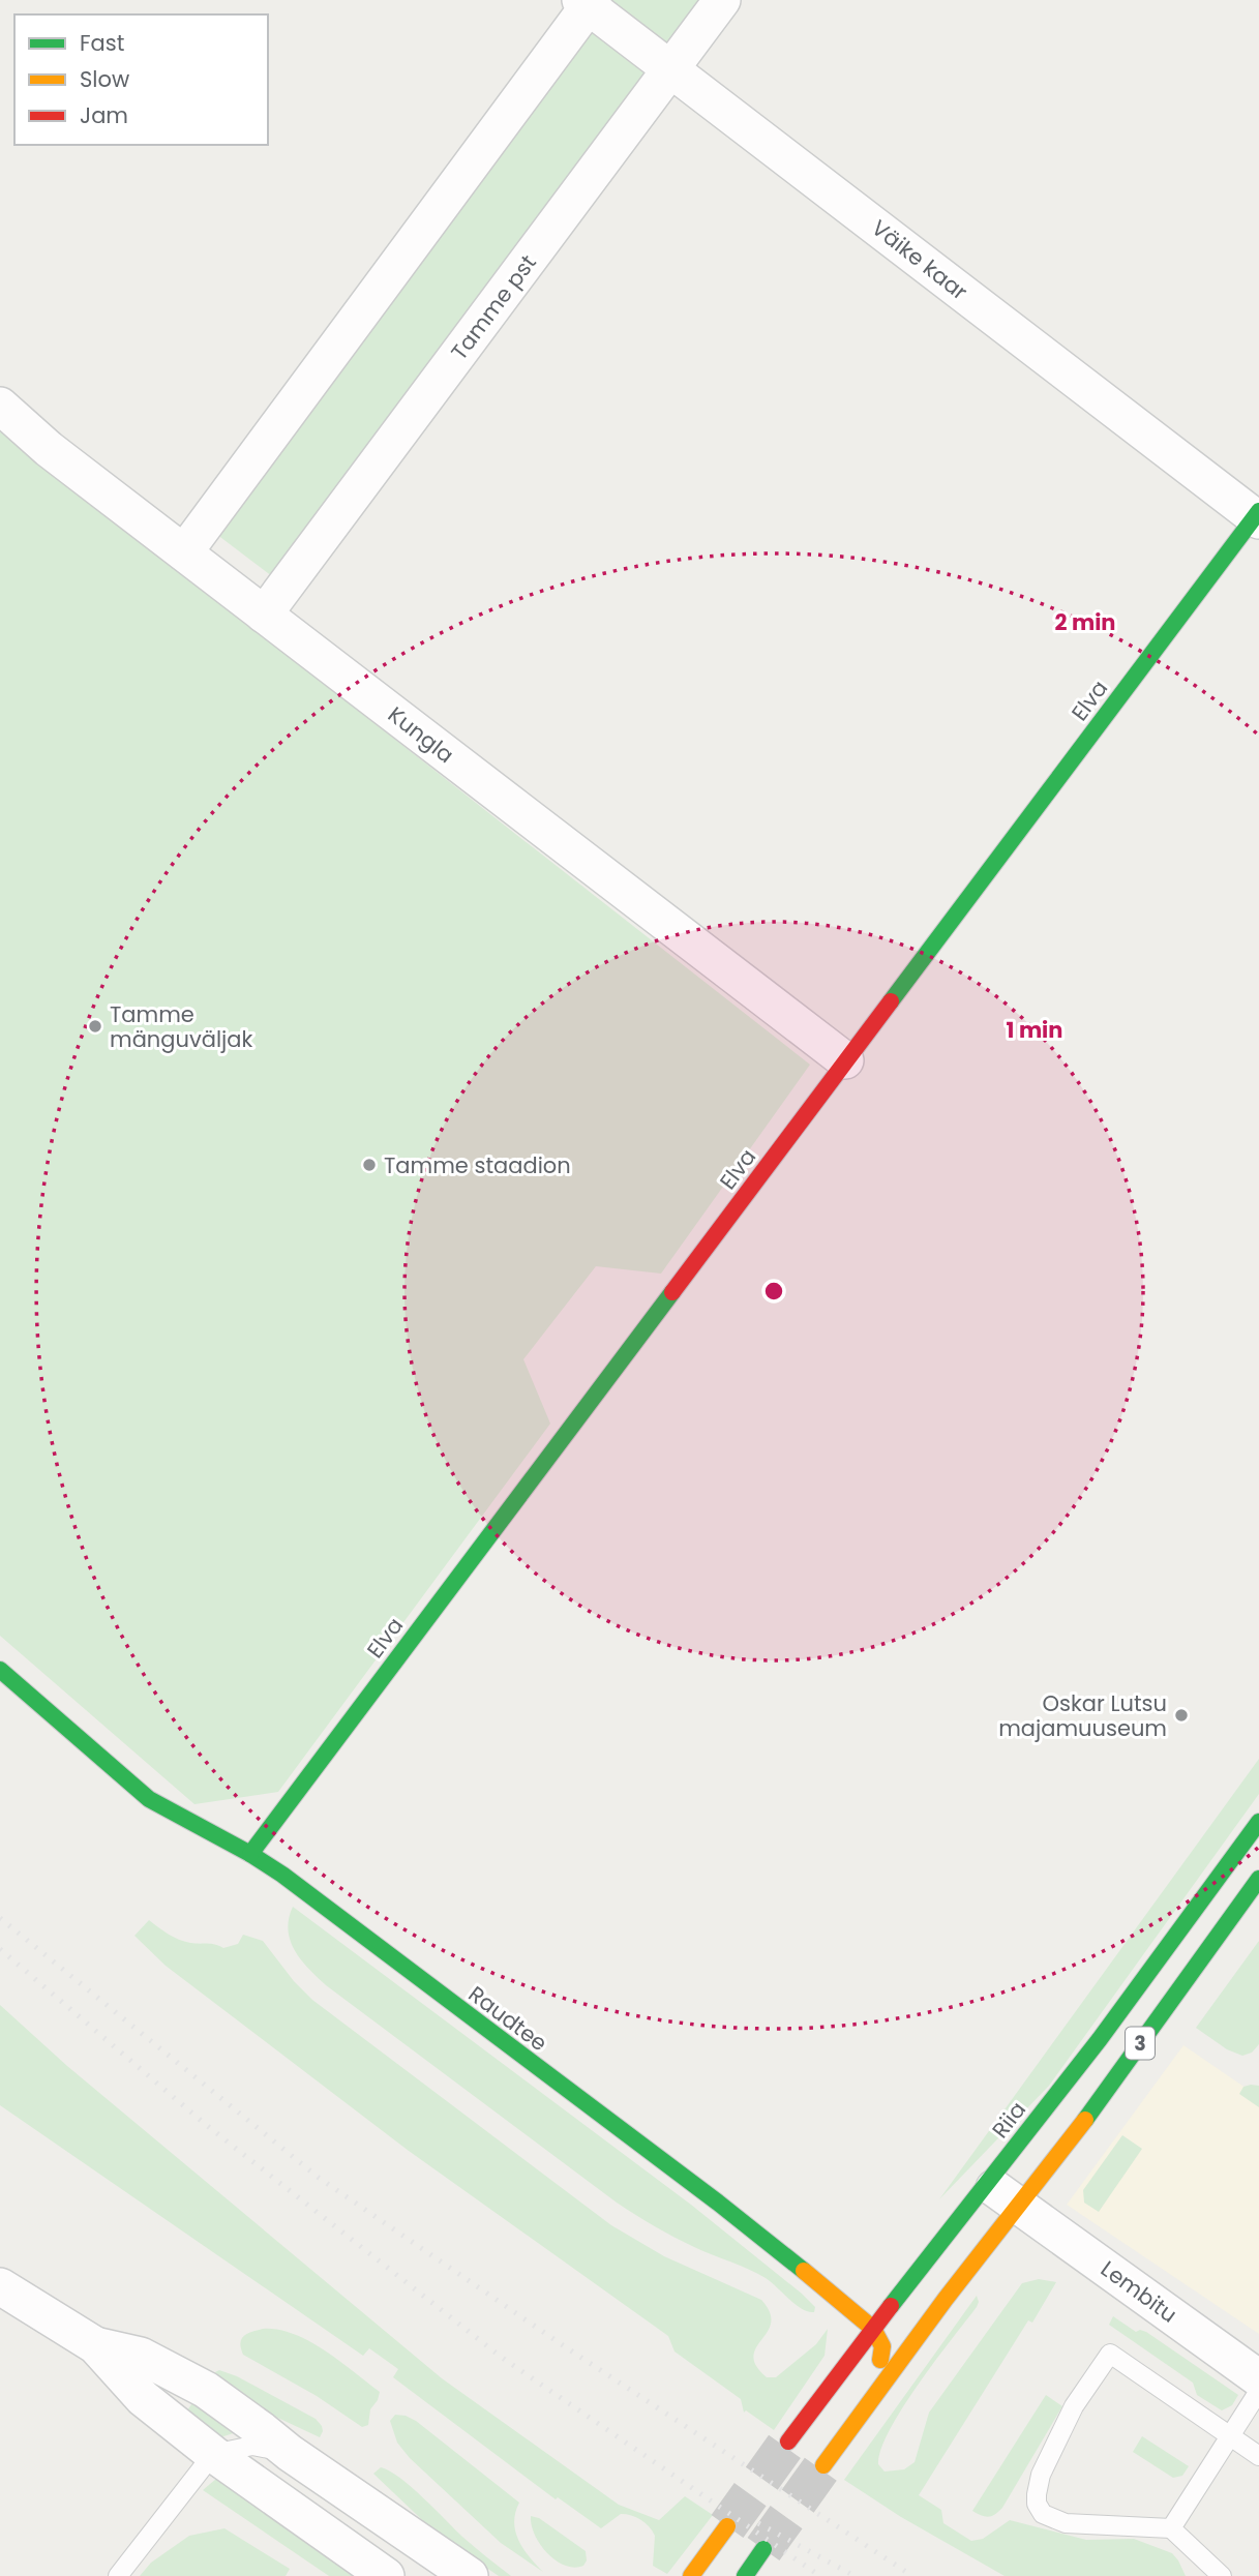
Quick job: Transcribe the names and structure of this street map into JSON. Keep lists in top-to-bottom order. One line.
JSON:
{"streets":{"main road":["Elva","Raudtee","3","Riia"],"street":["Väike kaar","Tamme pst","Kungla","Lembitu"]},"crossings":[["Väike kaar","Tamme pst"],["Väike kaar","Elva"],["Tamme pst","Kungla"],["Elva","Kungla"],["Elva","Raudtee"],["Raudtee","3"],["Raudtee","Riia"],["3","Riia"],["3","Lembitu"],["Riia","Lembitu"]],"places":["Tamme mänguväljak","Tamme staadion","Oskar Lutsu majamuuseum"],"legend":["Fast","Slow","Jam"],"rings":["2 min","1 min"]}
